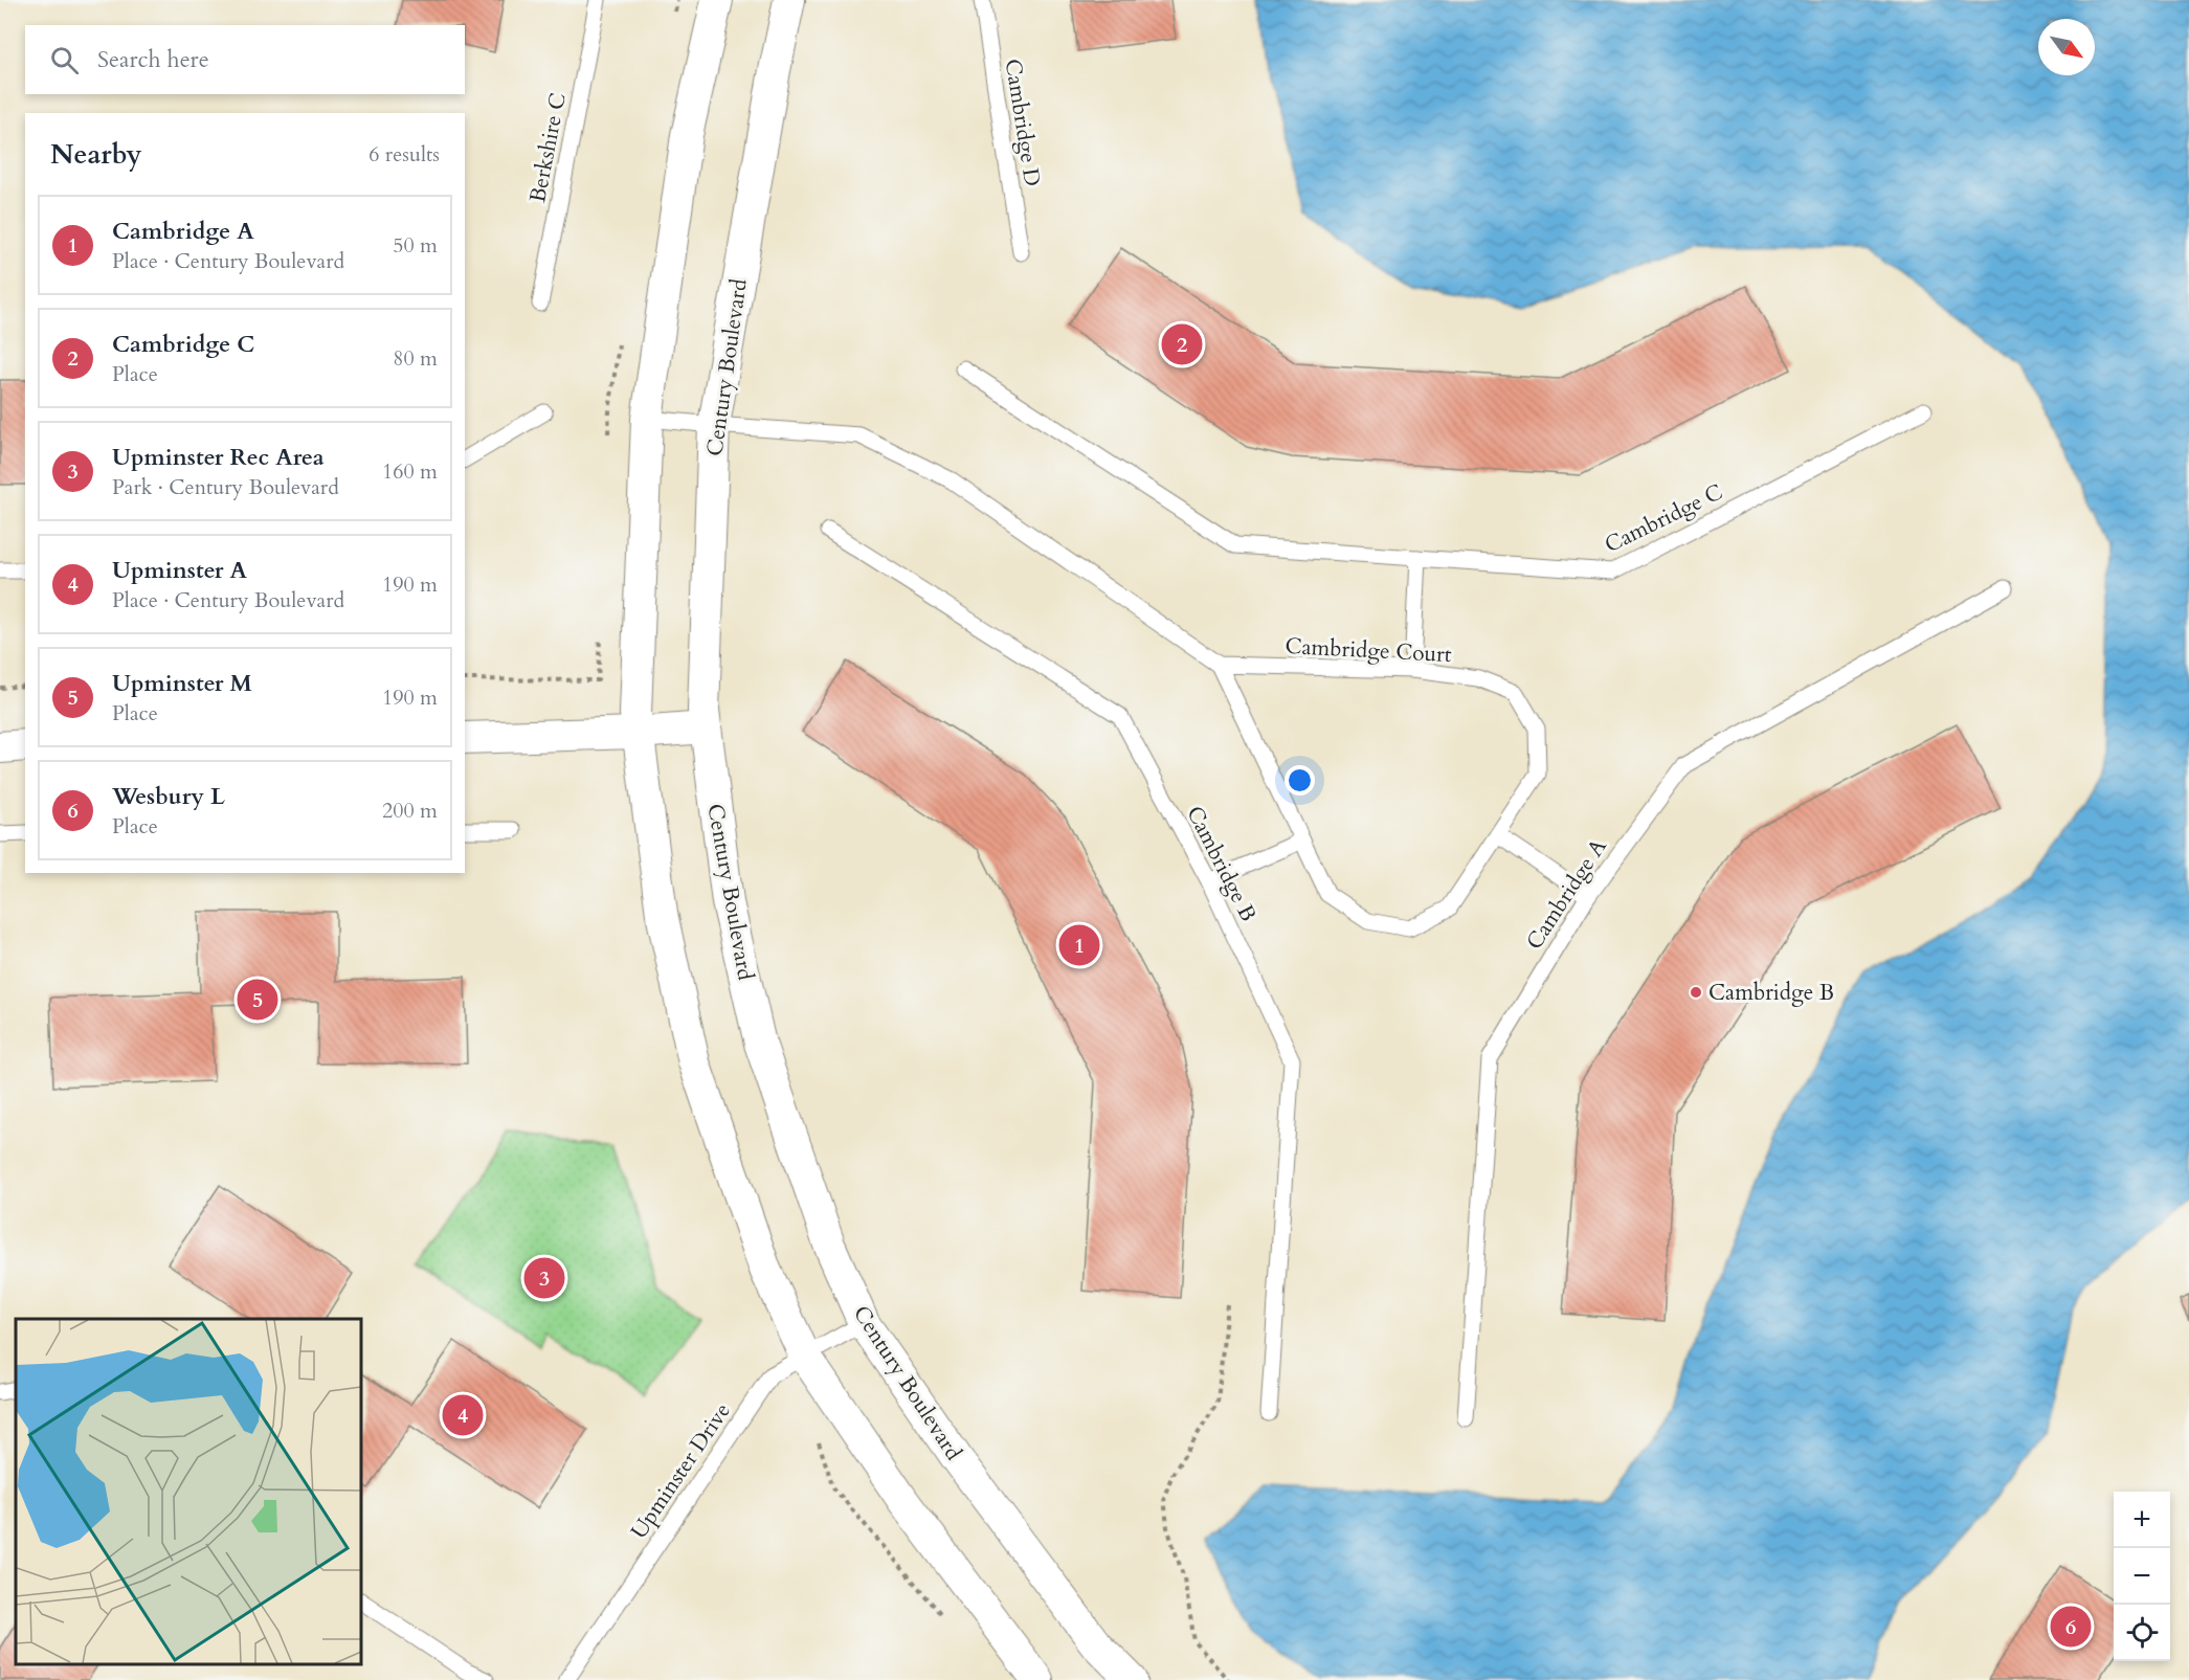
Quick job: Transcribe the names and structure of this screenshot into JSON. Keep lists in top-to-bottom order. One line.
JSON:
{"streets":{"street":["Century Boulevard"],"lane":["Cambridge D","Berkshire C","Cambridge C","Cambridge Court","Cambridge B","Cambridge A","Upminster Drive"]},"crossings":[["Century Boulevard","Cambridge Court"],["Century Boulevard","Upminster Drive"]],"places":["Cambridge B"],"north":"bottom right","page":{"search":"Search here","heading":["Nearby","6 results"],"list":[{"mark":"1","name":"Cambridge A","note":"Place · Century Boulevard","value":"50 m"},{"mark":"2","name":"Cambridge C","note":"Place","value":"80 m"},{"mark":"3","name":"Upminster Rec Area","note":"Park · Century Boulevard","value":"160 m"},{"mark":"4","name":"Upminster A","note":"Place · Century Boulevard","value":"190 m"},{"mark":"5","name":"Upminster M","note":"Place","value":"190 m"},{"mark":"6","name":"Wesbury L","note":"Place","value":"200 m"}],"pins":["2","1","5","3","4","6"],"map_buttons":["+","−"]}}
